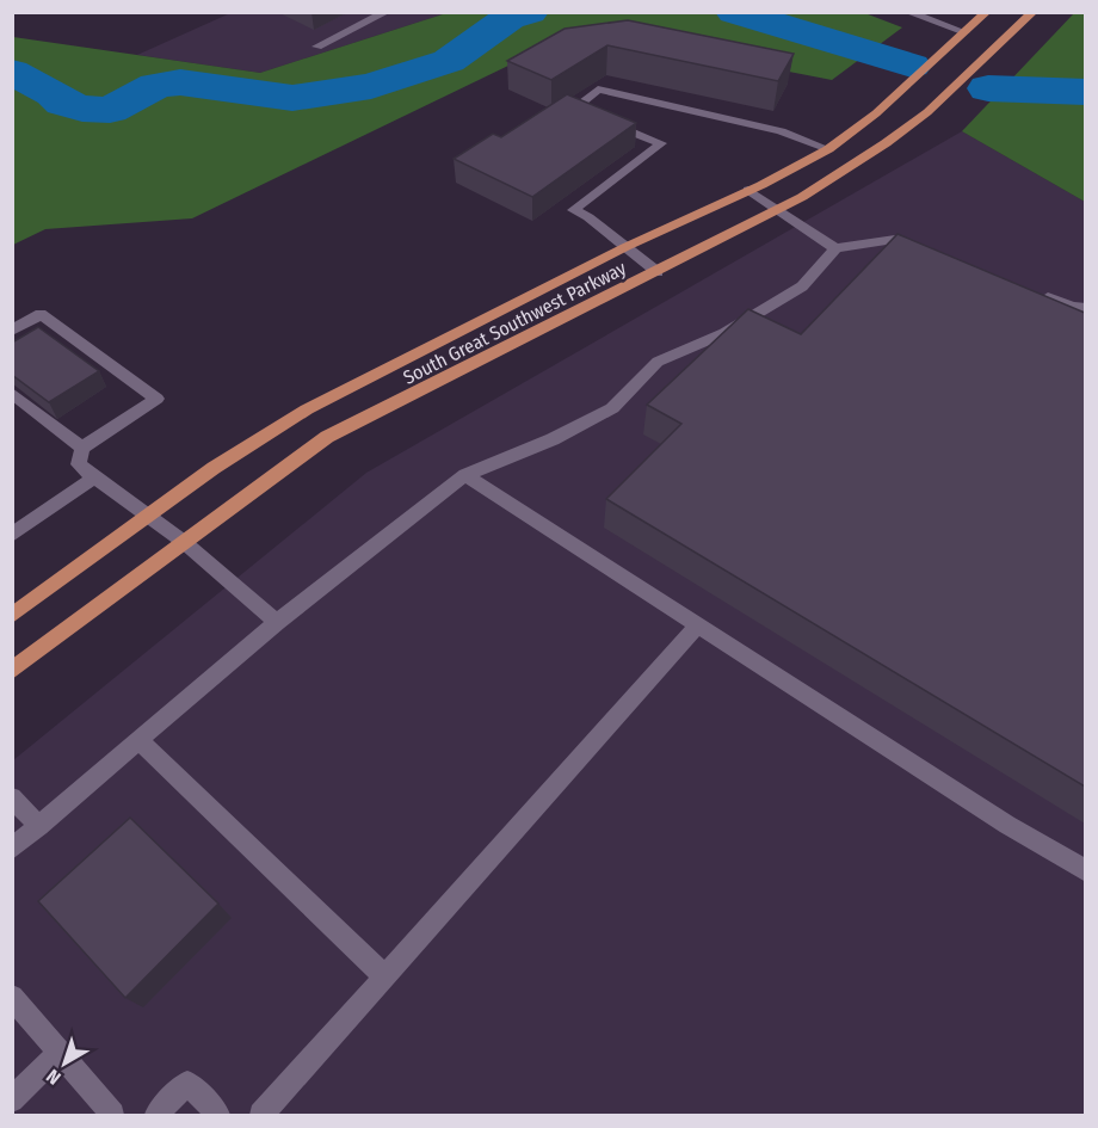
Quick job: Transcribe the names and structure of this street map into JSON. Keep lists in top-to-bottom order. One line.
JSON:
{"streets":{"main road":["South Great Southwest Parkway"]},"north":"bottom left"}
